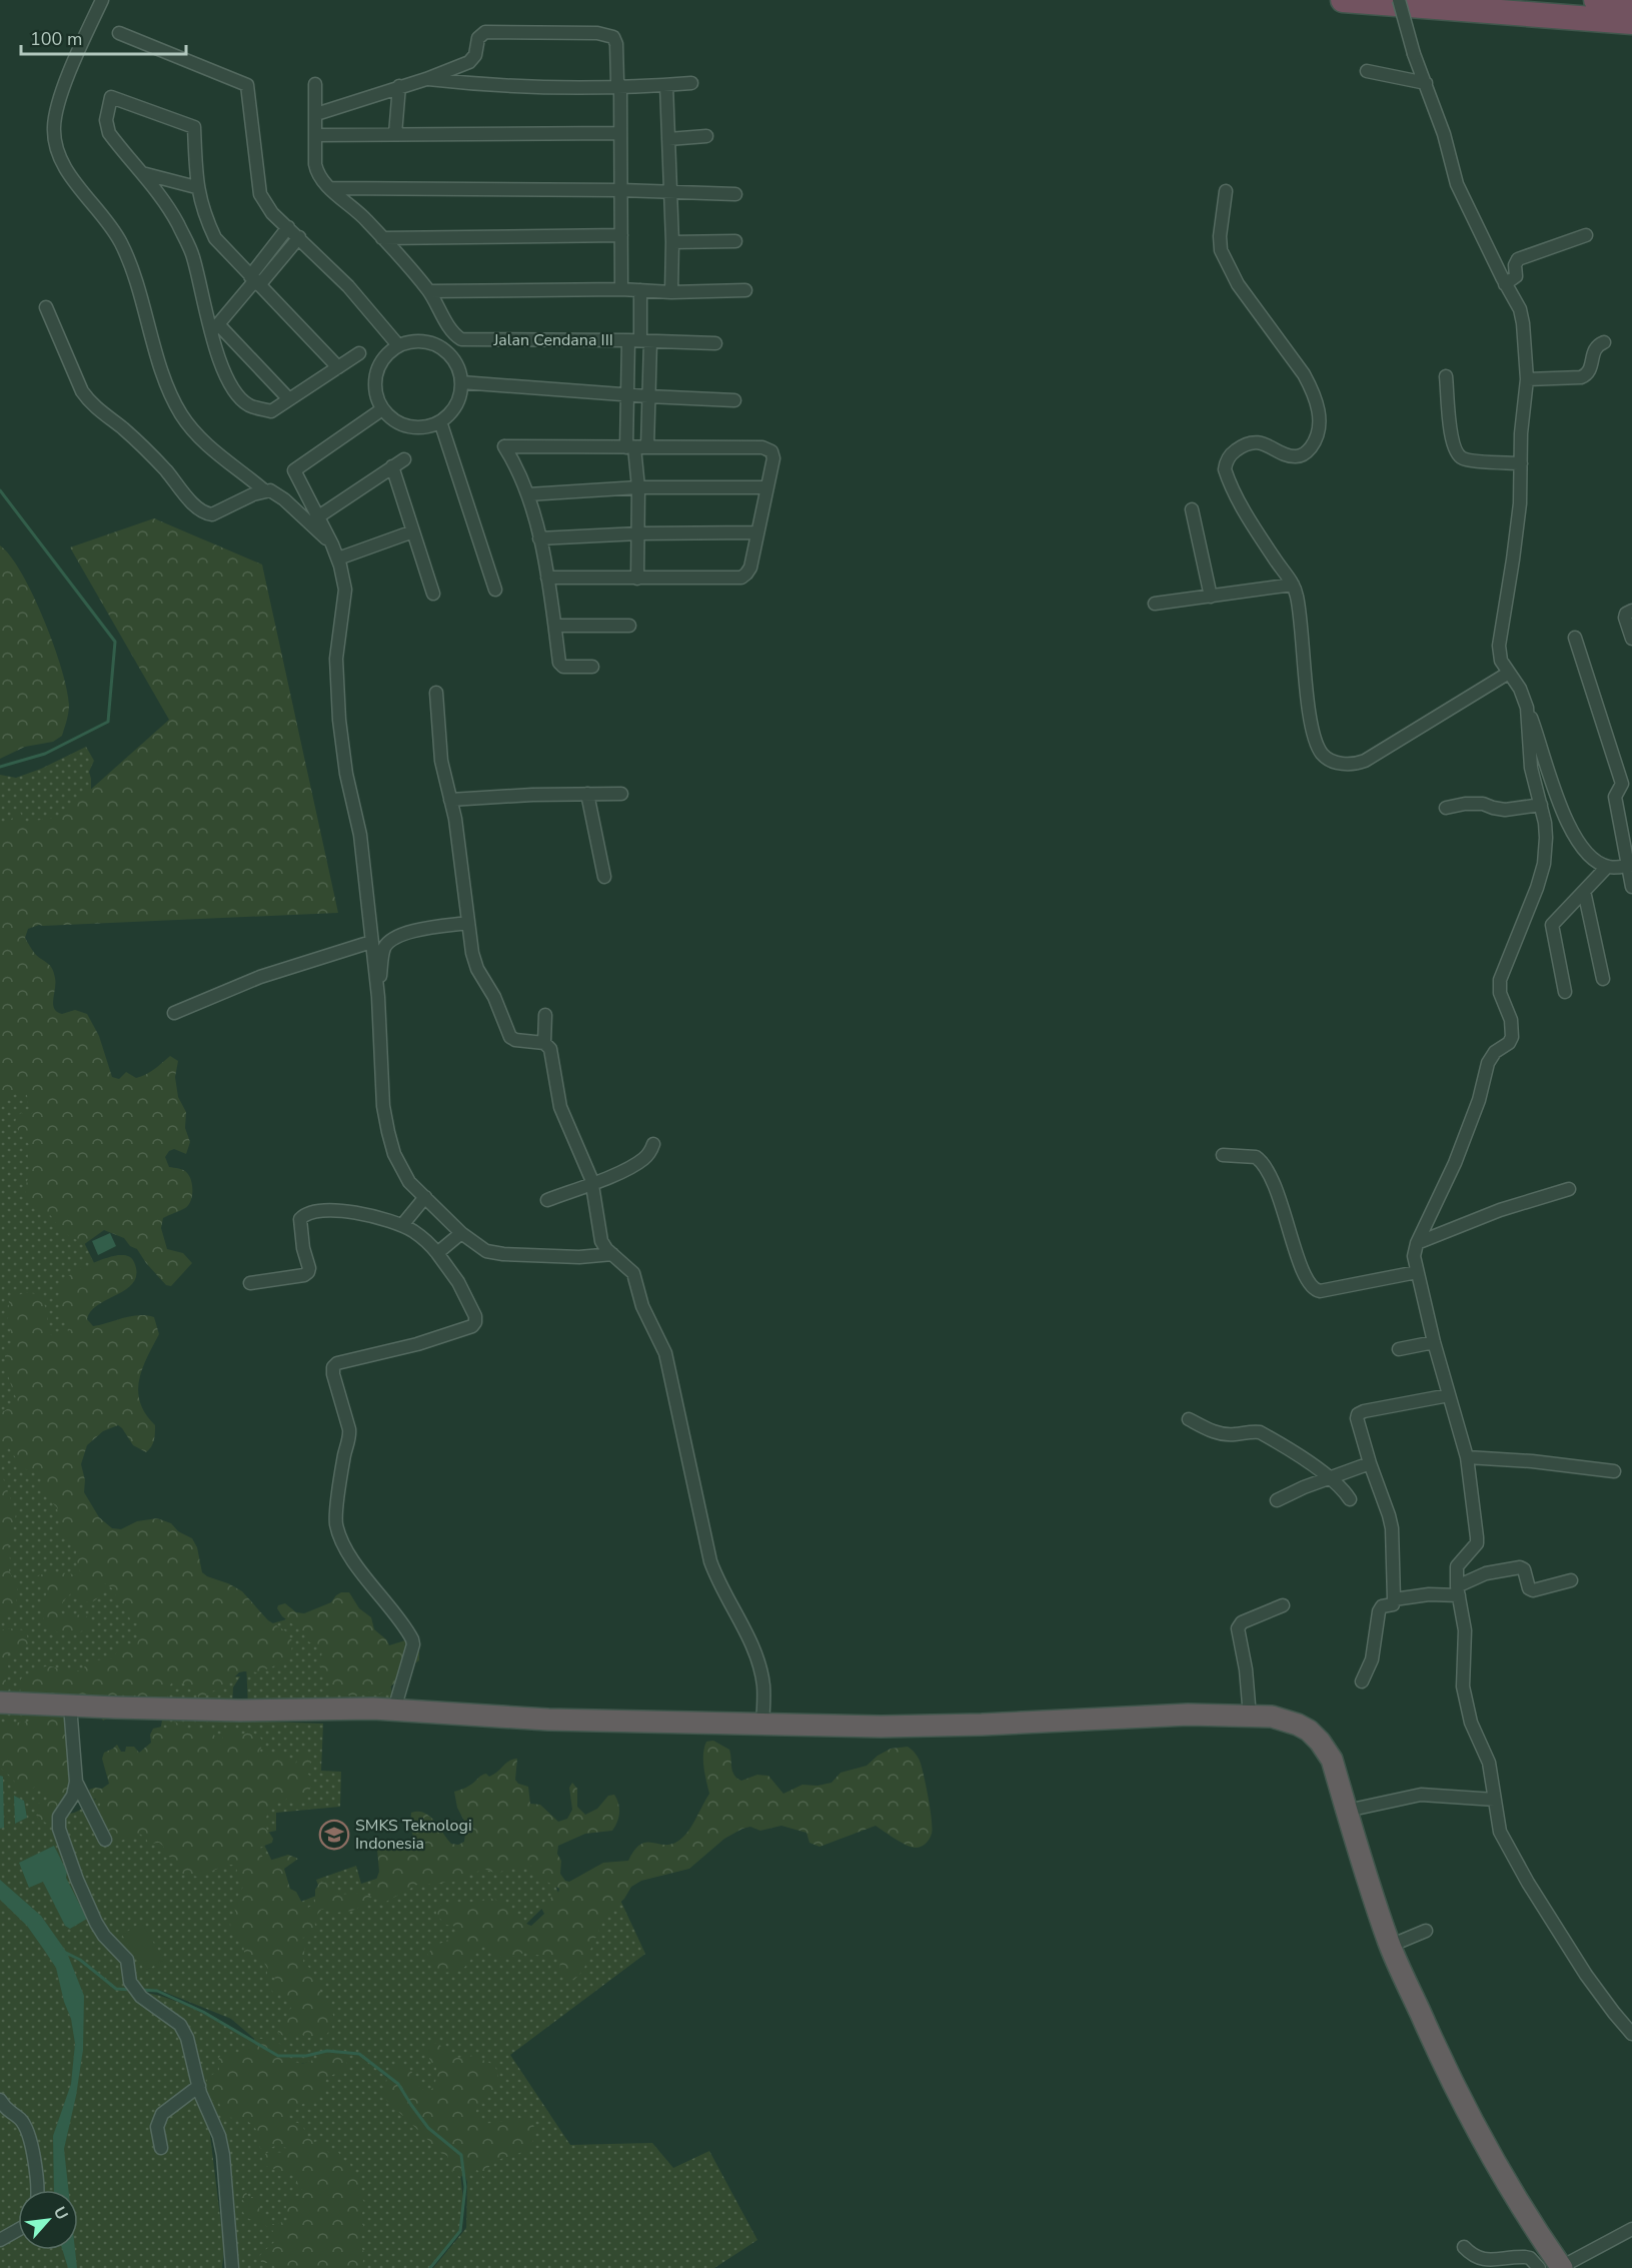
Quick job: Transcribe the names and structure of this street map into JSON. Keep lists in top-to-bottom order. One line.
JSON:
{"streets":{"street":["Jalan Cendana III"]},"places":{"school or university":["SMKS Teknologi Indonesia"]},"scale_bar":"100 m","north":"top right"}
